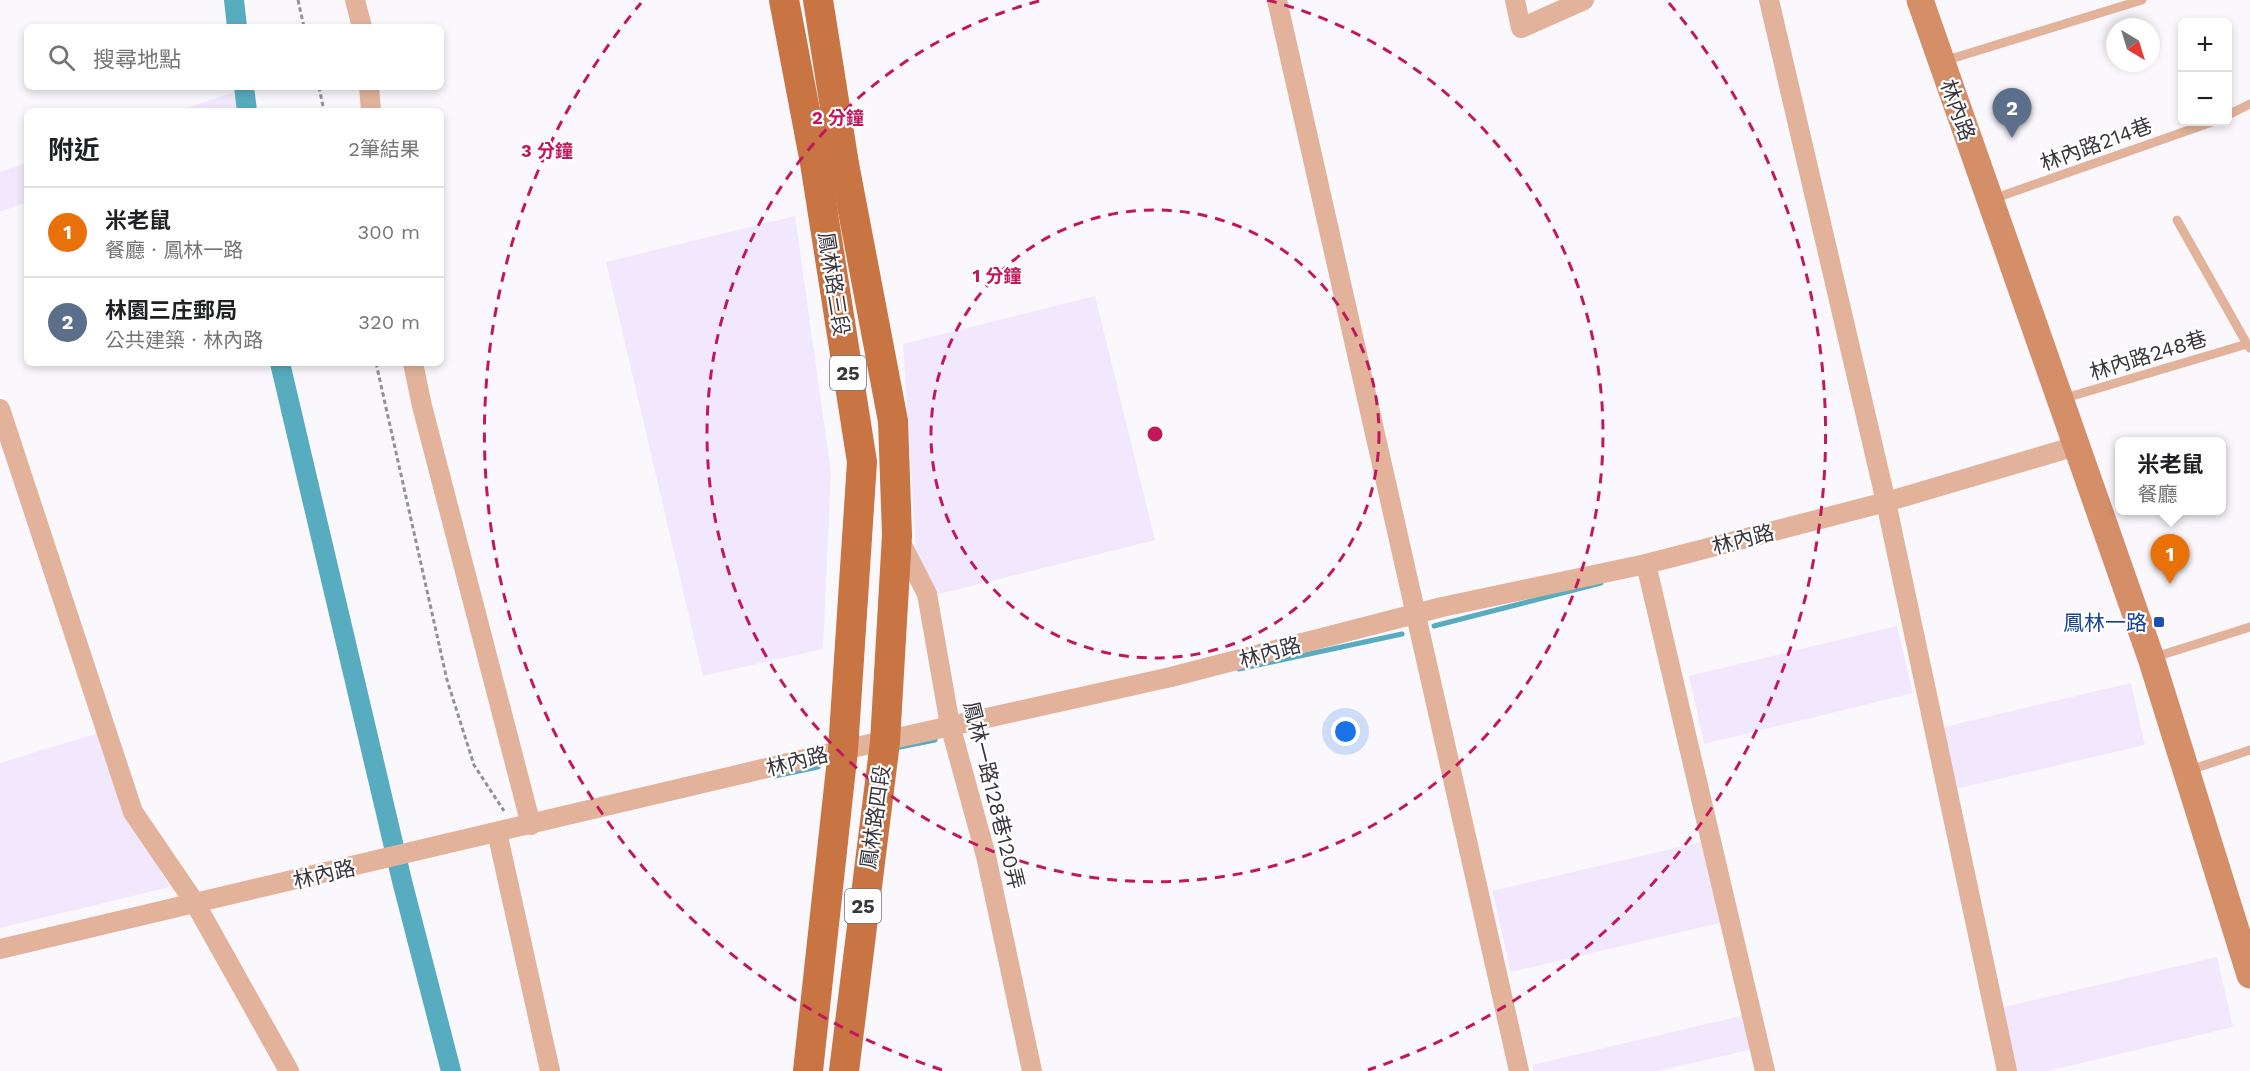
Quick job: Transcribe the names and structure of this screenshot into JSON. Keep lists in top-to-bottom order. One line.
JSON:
{"streets":{"main road":["鳳林路三段","25","鳳林路四段"],"street":["林內路","鳳林一路128巷120弄"],"lane":["林內路214巷","林內路248巷"]},"crossings":[["林內路","林內路214巷"],["林內路","鳳林路三段"],["林內路","林內路248巷"],["林內路","鳳林一路128巷120弄"],["林內路","鳳林路四段"],["鳳林路三段","鳳林一路128巷120弄"],["鳳林路三段","鳳林路四段"]],"places":{"transit":["鳳林一路"]},"north":"bottom right","page":{"map_buttons":["+","−"],"search":"搜尋地點","pins":["2","1"],"heading":["附近","2筆結果"],"list":[{"mark":"1","name":"米老鼠","note":"餐廳 · 鳳林一路","value":"300 m"},{"mark":"2","name":"林園三庄郵局","note":"公共建築 · 林內路","value":"320 m"}],"popup":["米老鼠","餐廳"]},"rings":["2 分鐘","3 分鐘","1 分鐘"]}
